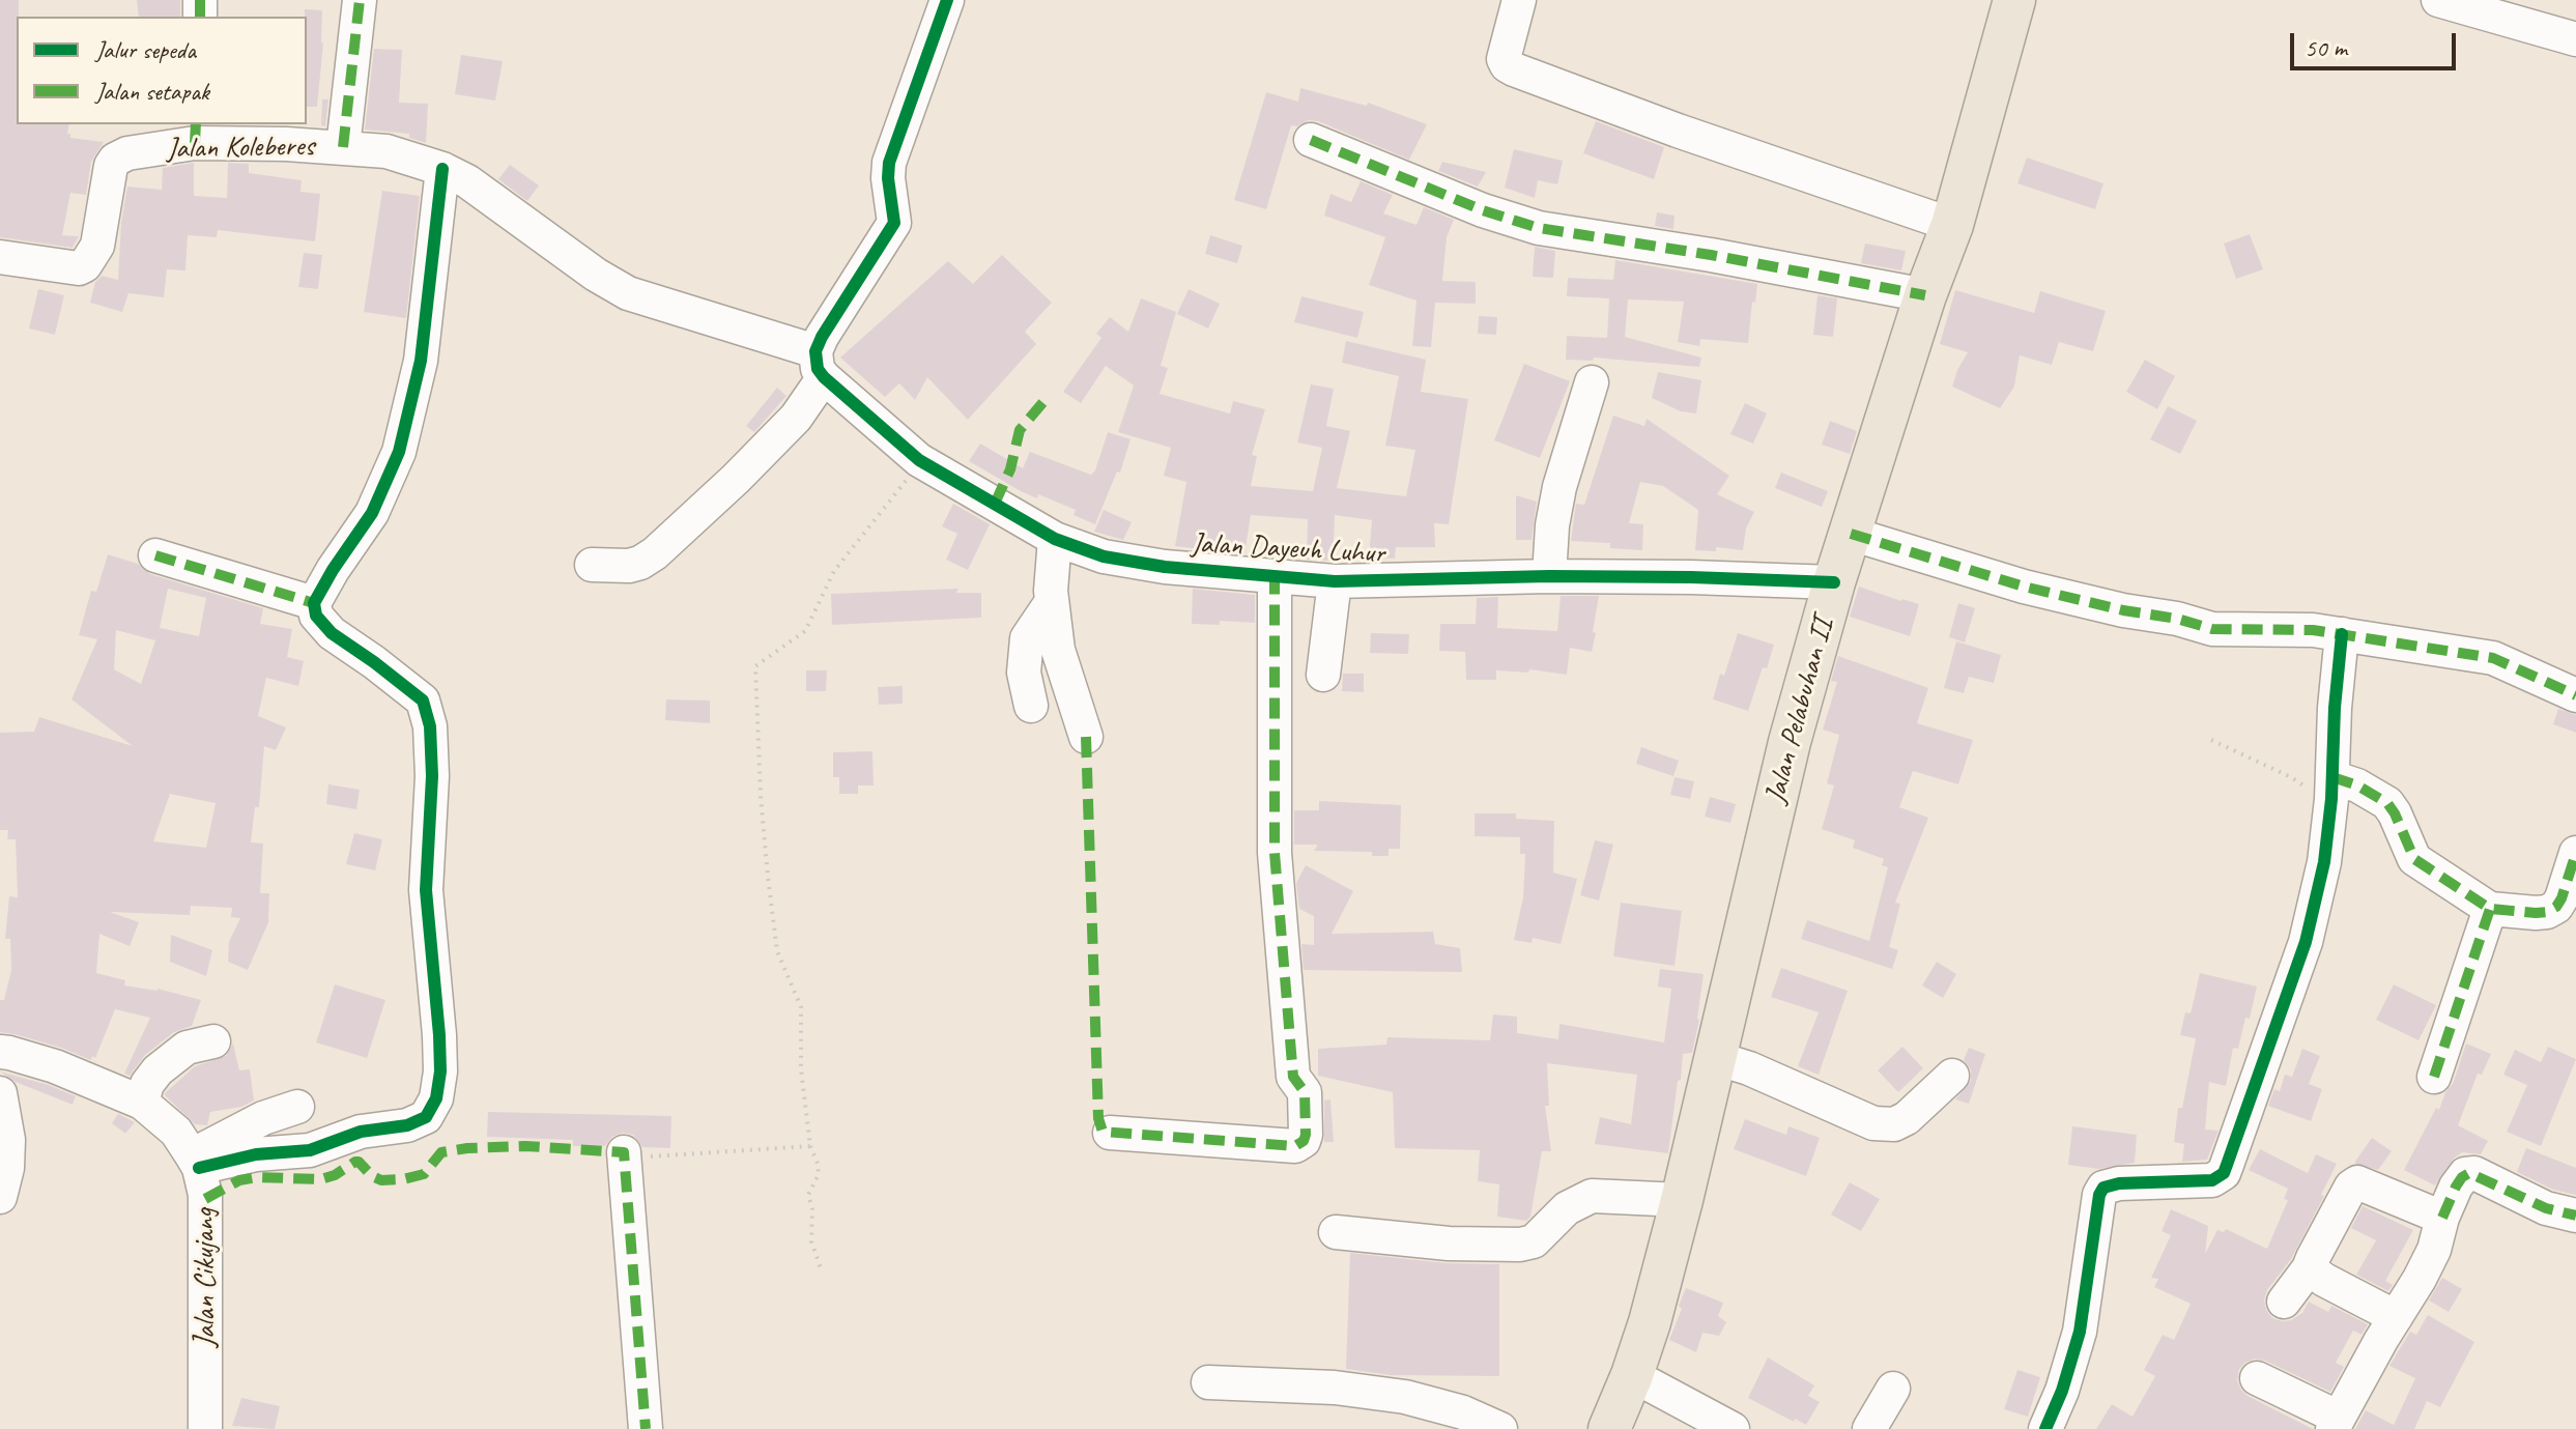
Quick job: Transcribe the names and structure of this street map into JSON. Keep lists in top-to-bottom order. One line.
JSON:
{"streets":{"main road":["Jalan Pelabuhan II"],"street":["Jalan Koleberes","Jalan Dayeuh Luhur","Jalan Cikujang"]},"crossings":[["Jalan Koleberes","Jalan Dayeuh Luhur"],["Jalan Dayeuh Luhur","Jalan Pelabuhan II"]],"legend":["Jalur sepeda","Jalan setapak"],"scale_bar":"50 m"}
